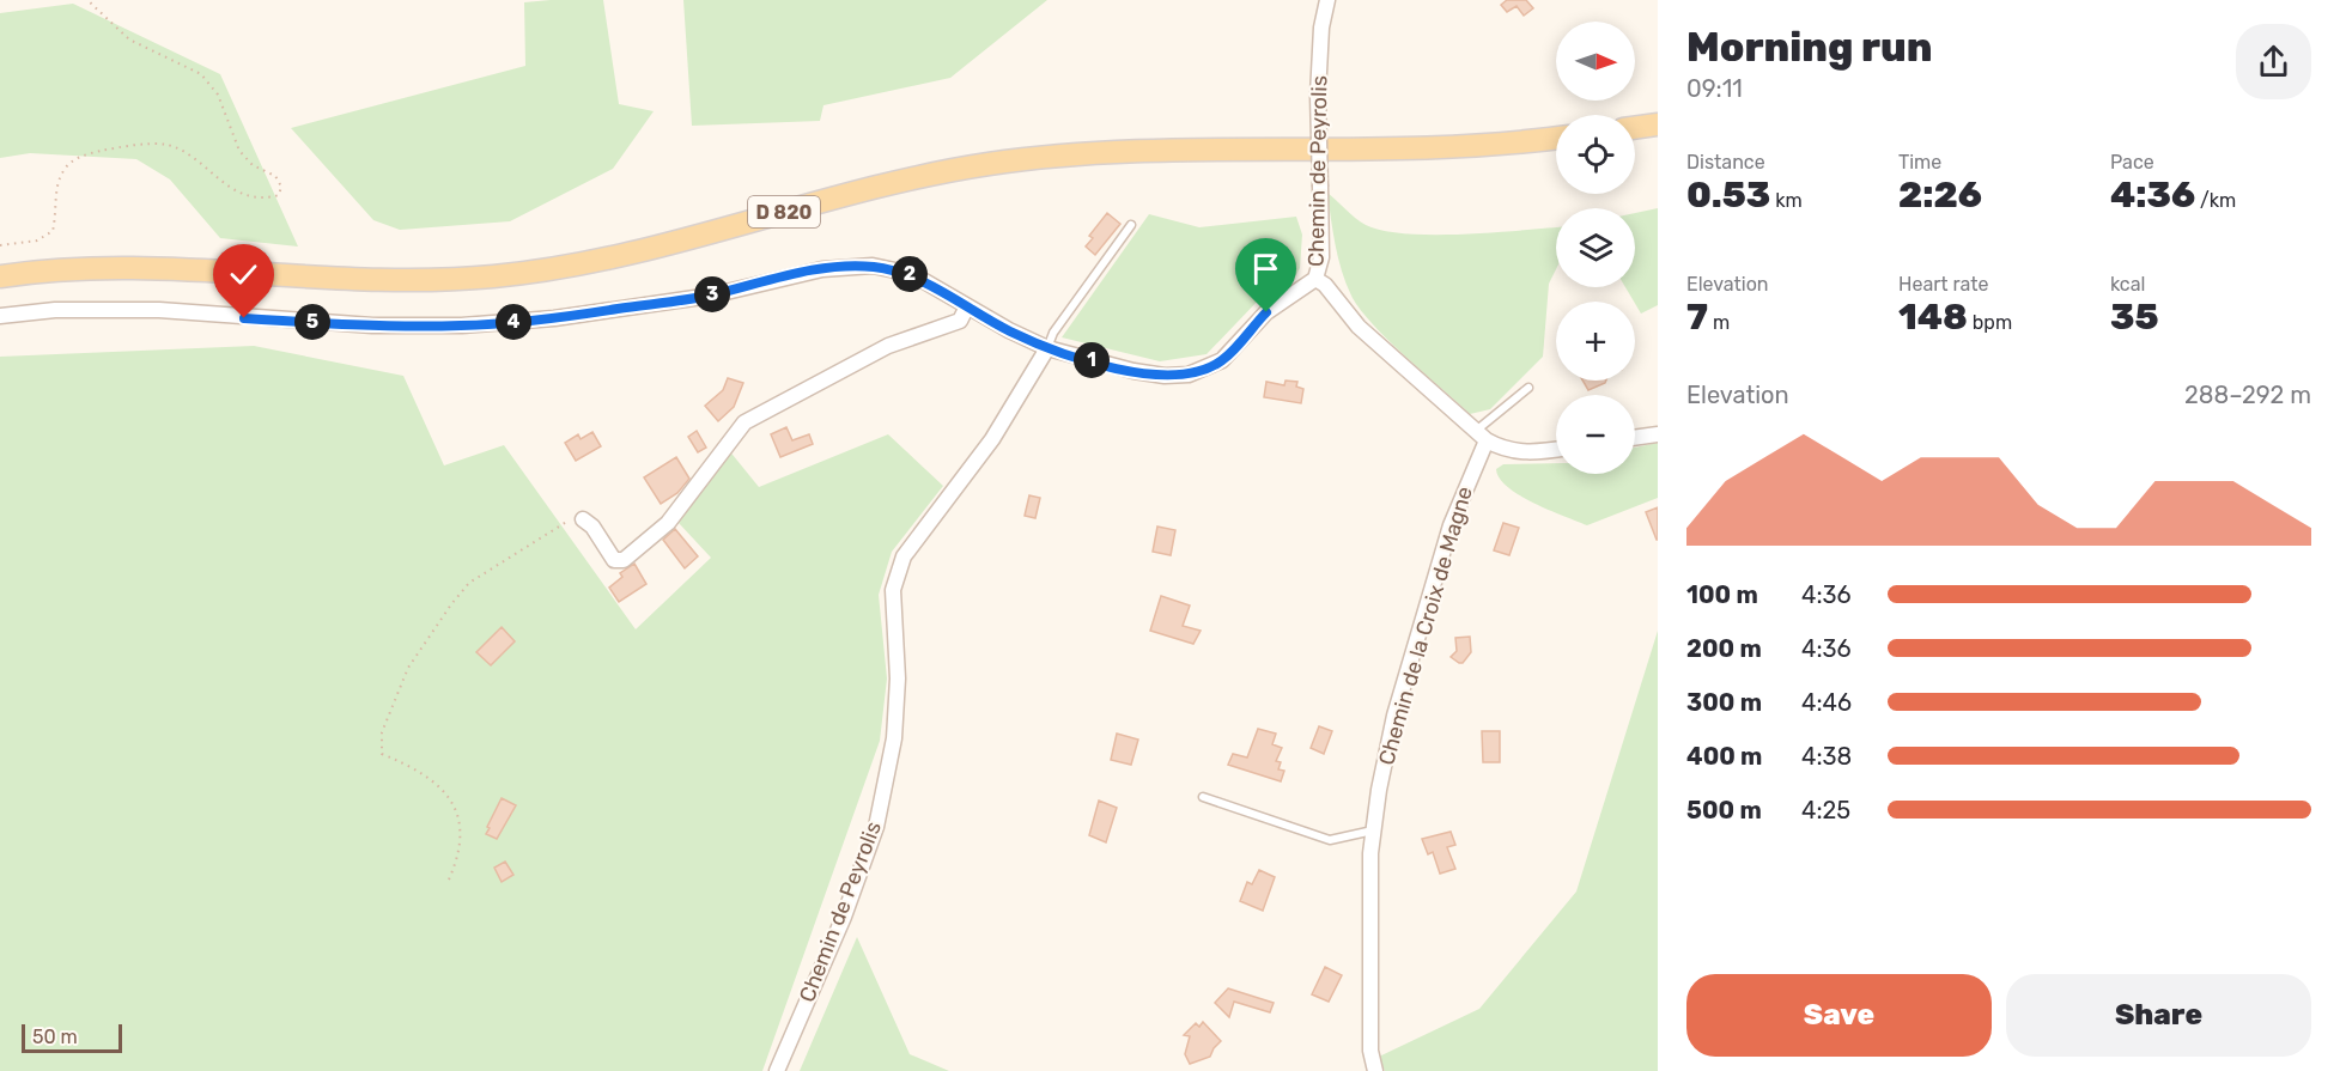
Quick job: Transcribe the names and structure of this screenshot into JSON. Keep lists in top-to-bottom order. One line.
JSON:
{"streets":{"main road":["D 820"],"street":["Chemin de Peyrolis","Chemin de la Croix de Magne"]},"scale_bar":"50 m","north":"right","page":{"heading":["Morning run","09:11"],"map_buttons":["+","−"],"stats":[["Distance","0.53 km"],["Time","2:26"],["Pace","4:36 /km"],["Elevation","7 m"],["Heart rate","148 bpm"],["kcal","35"]],"pins":["2","3","4","5","1"],"chart":["Elevation","288–292 m"],"list":[{"name":"100 m","note":"4:36"},{"name":"200 m","note":"4:36"},{"name":"300 m","note":"4:46"},{"name":"400 m","note":"4:38"},{"name":"500 m","note":"4:25"}],"buttons":["Save","Share"],"scale":"50 m"}}
